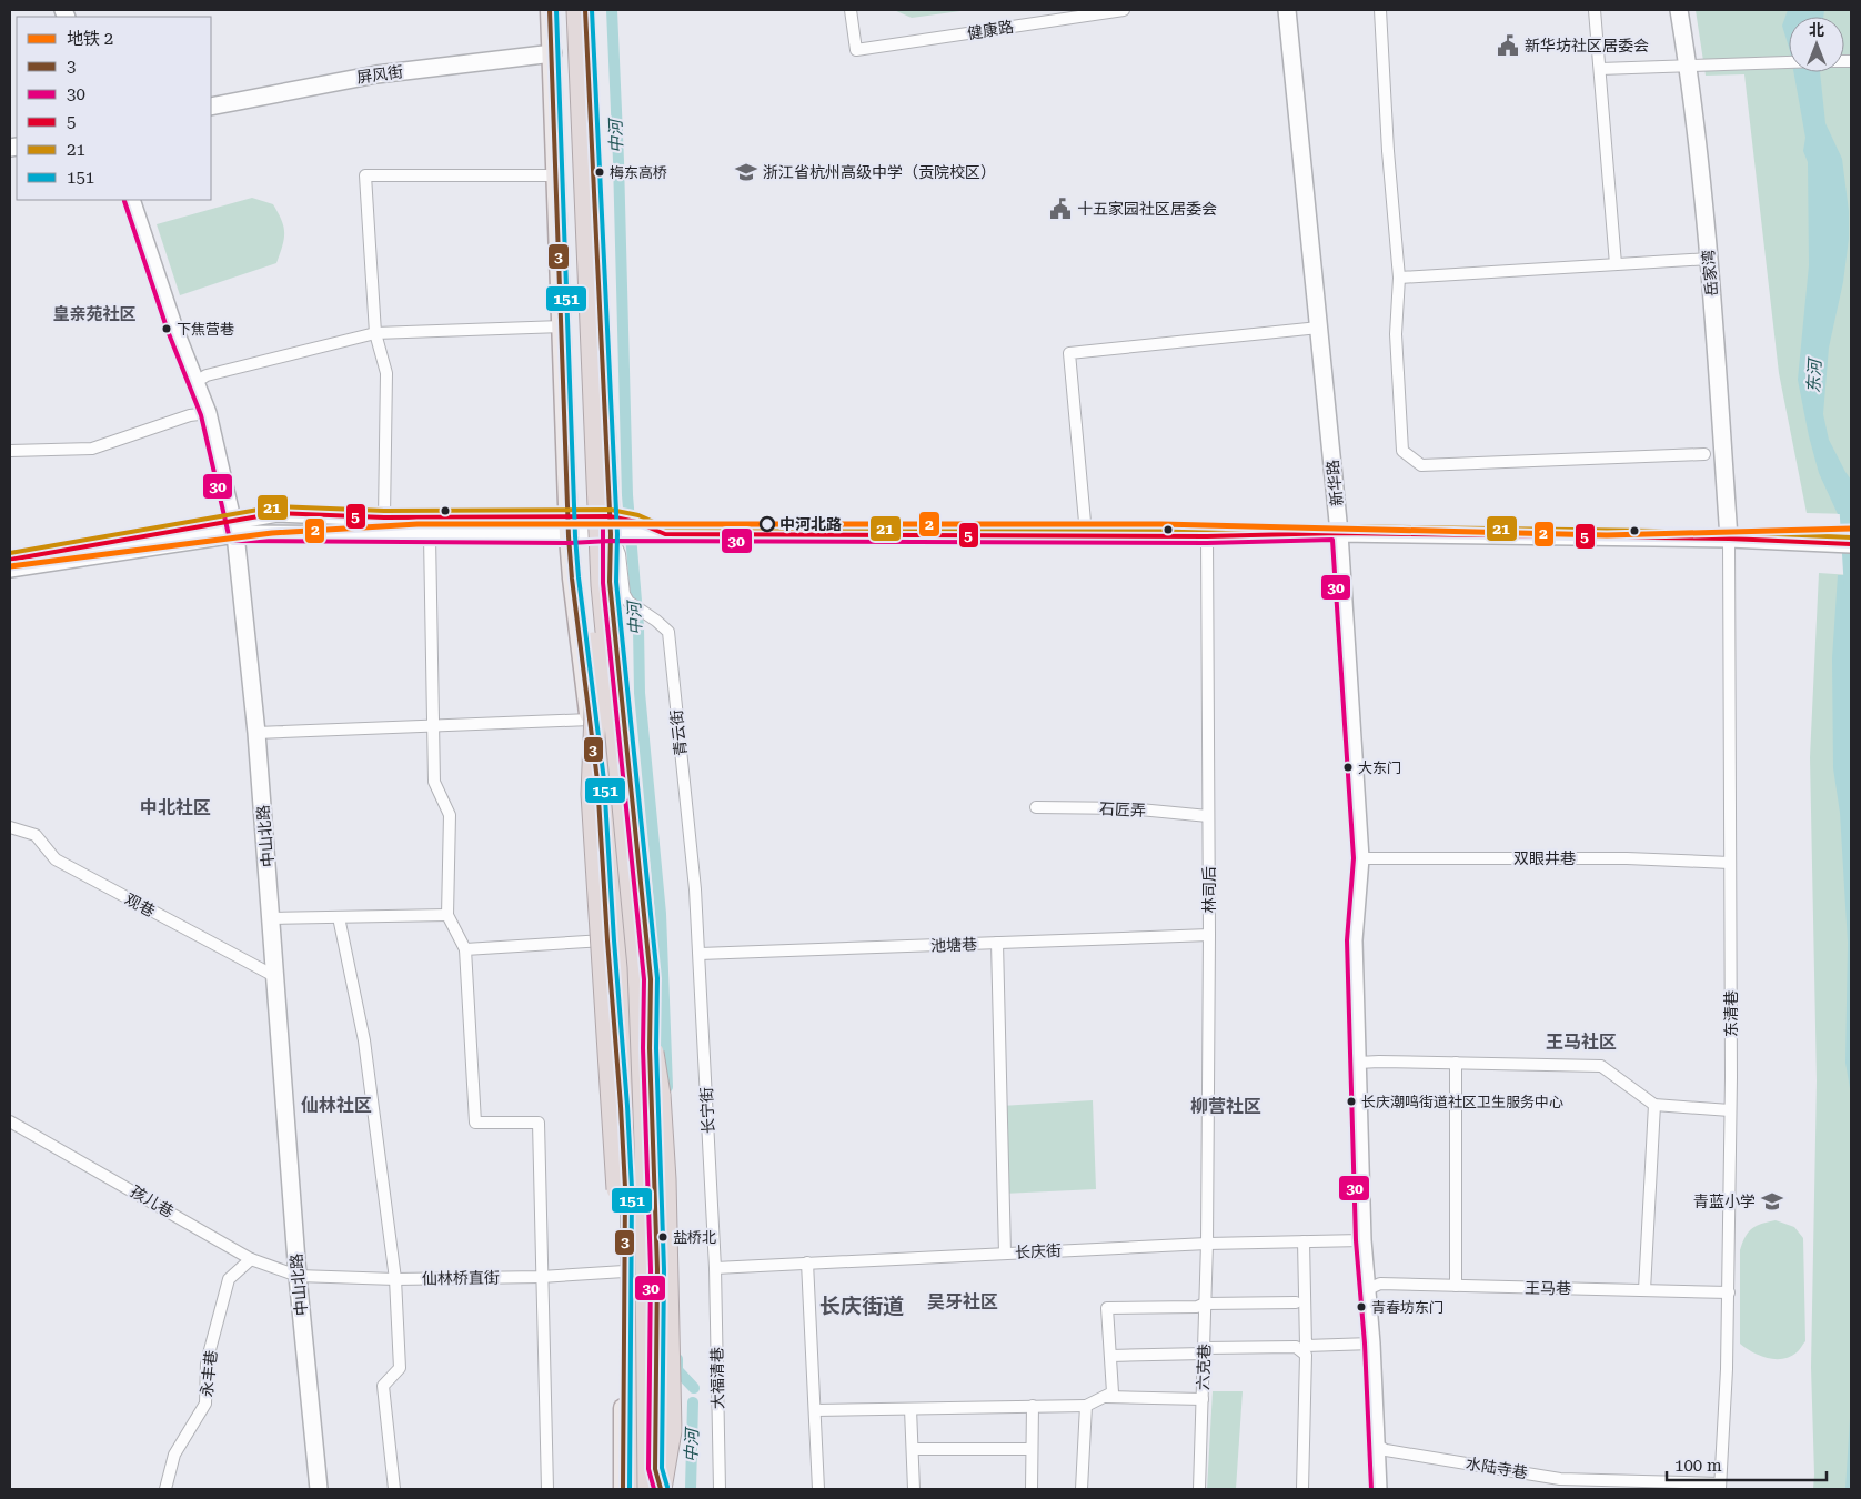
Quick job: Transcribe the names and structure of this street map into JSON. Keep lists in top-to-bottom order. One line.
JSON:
{"streets":{"main road":["屏风街","岳家湾","新华路","中山北路"],"street":["健康路","青云街","石匠弄","双眼井巷","林司后","观巷","池塘巷","东清巷","长宁街","孩儿巷","长庆街","仙林桥直街","王马巷","六克巷","永丰巷","大福清巷","水陆寺巷"]},"crossings":[["岳家湾","东清巷"],["新华路","双眼井巷"],["新华路","长庆街"],["新华路","王马巷"],["新华路","水陆寺巷"],["青云街","池塘巷"],["青云街","长宁街"],["石匠弄","林司后"],["中山北路","观巷"],["中山北路","孩儿巷"],["中山北路","仙林桥直街"],["双眼井巷","东清巷"],["林司后","池塘巷"],["林司后","长庆街"],["林司后","六克巷"],["池塘巷","长宁街"],["东清巷","王马巷"],["东清巷","水陆寺巷"],["长宁街","长庆街"],["长宁街","大福清巷"],["孩儿巷","仙林桥直街"],["孩儿巷","永丰巷"],["长庆街","六克巷"],["长庆街","大福清巷"]],"districts":["皇亲苑社区","中北社区","王马社区","仙林社区","柳营社区","吴牙社区","长庆街道"],"water":["中河","东河"],"places":{"public building":["新华坊社区居委会","十五家园社区居委会"],"other":["梅东高桥","下焦营巷","中河北路","大东门","长庆潮鸣街道社区卫生服务中心","盐桥北","青春坊东门"],"school or university":["浙江省杭州高级中学（贡院校区）","青蓝小学"]},"lines":["transit line 3","transit line 151","transit line 30","transit line 21","transit line 5","metro line 2"],"legend":["地铁 2","3","30","5","21","151"],"scale_bar":"100 m","north":"top"}
